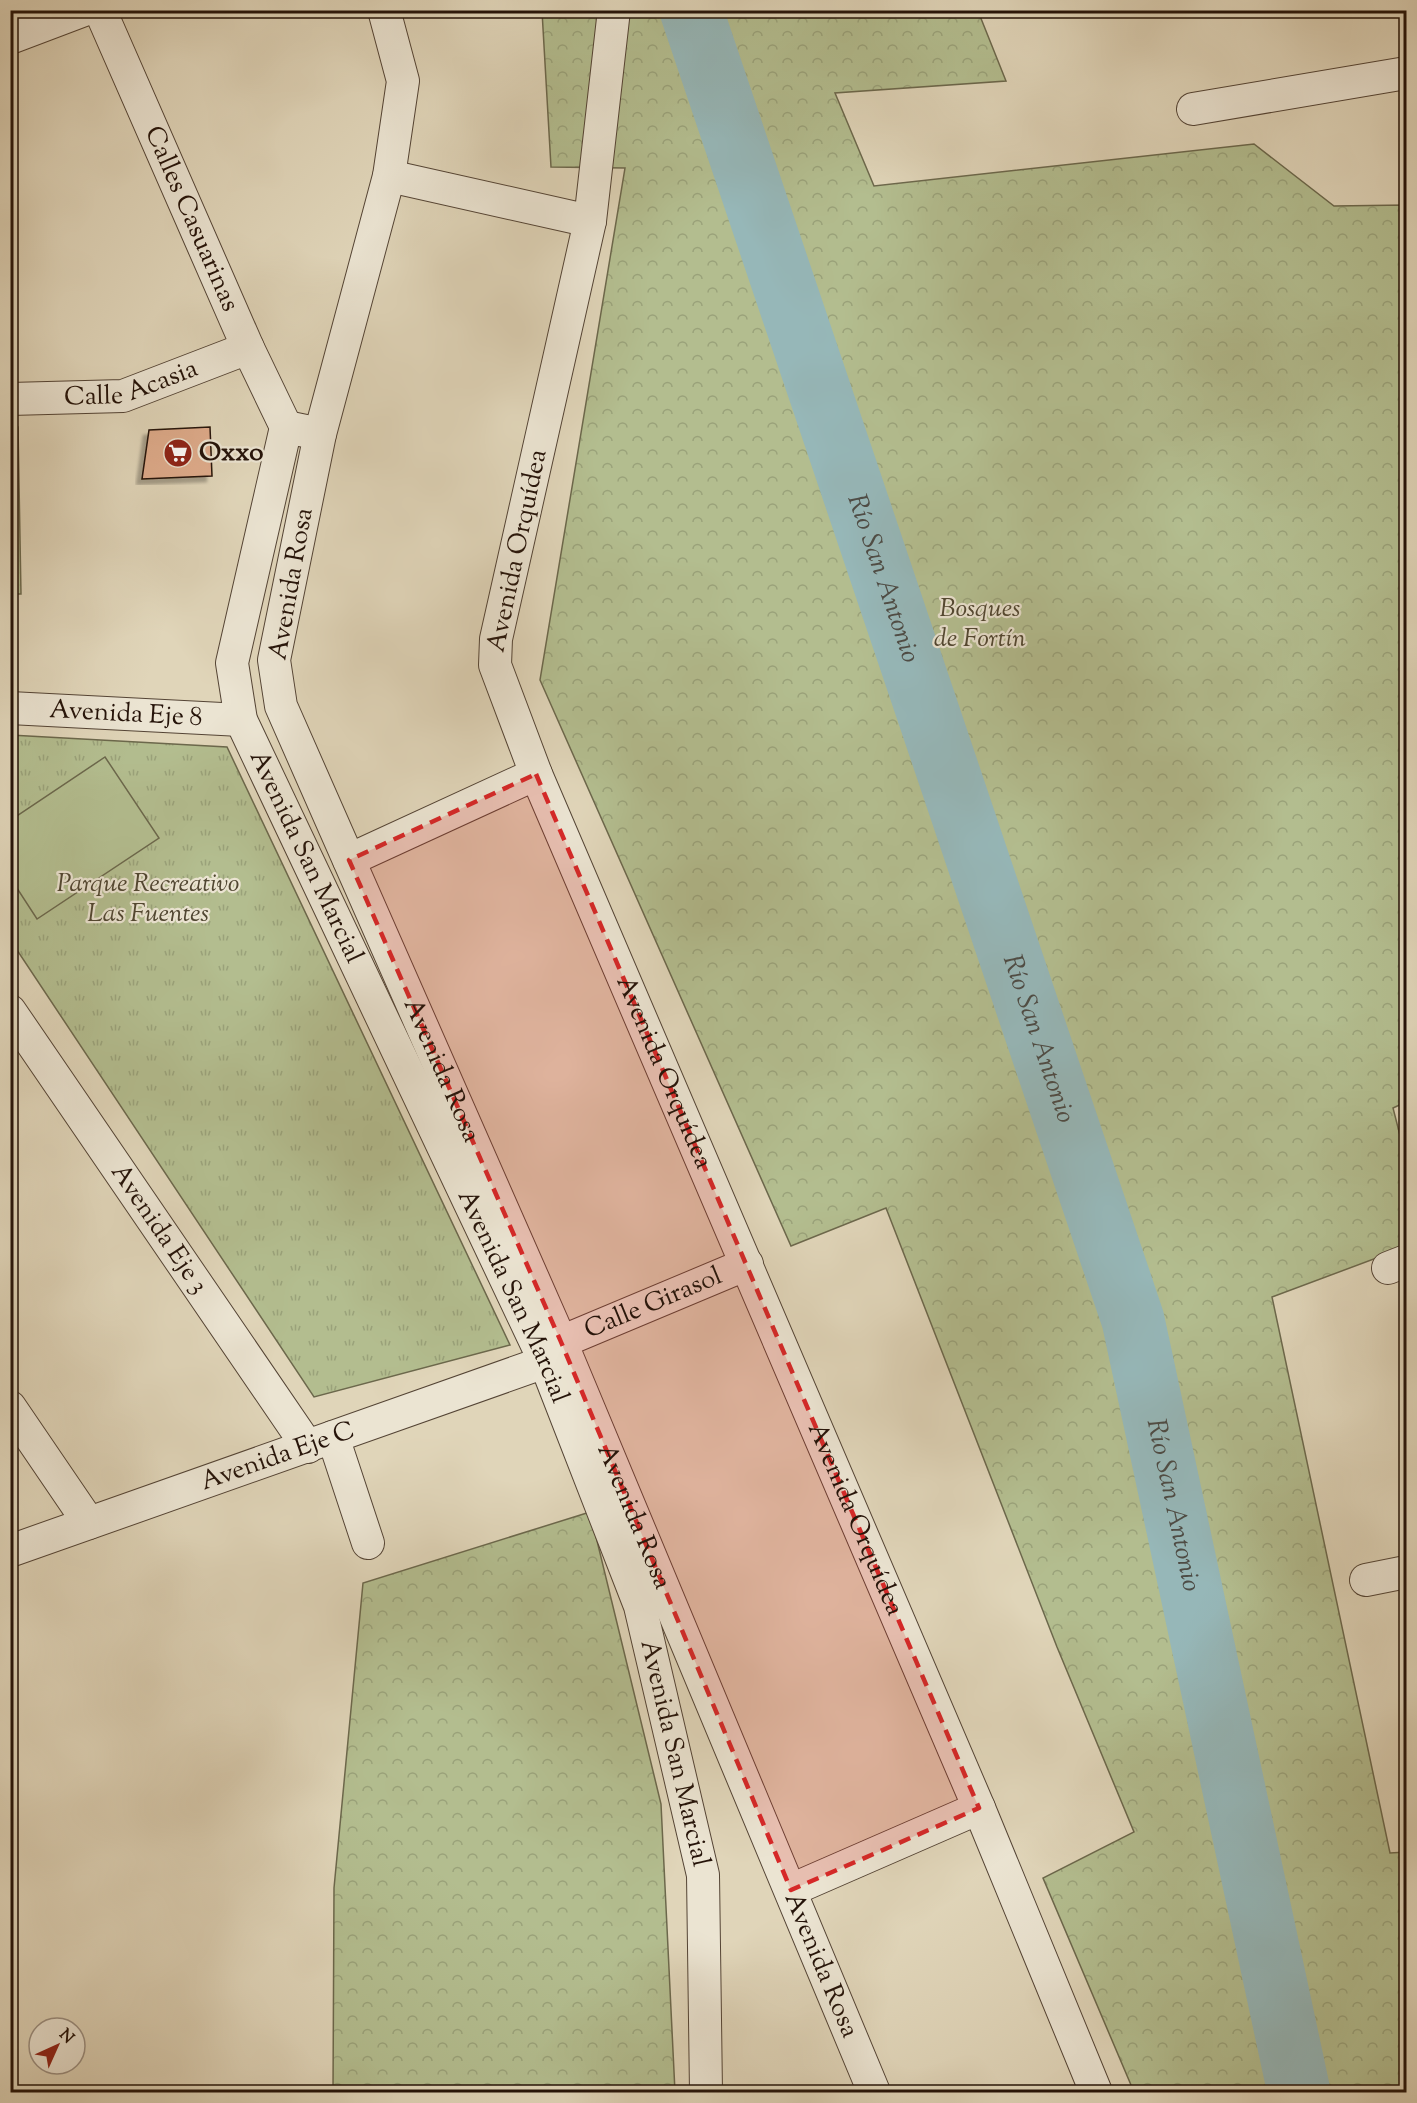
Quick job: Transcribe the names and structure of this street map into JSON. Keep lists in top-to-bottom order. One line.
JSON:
{"streets":{"street":["Calles Casuarinas","Calle Acasia","Avenida Orquídea","Avenida Rosa","Avenida Eje 8","Avenida San Marcial","Avenida Eje 3","Calle Girasol","Avenida Eje C"]},"crossings":[["Calles Casuarinas","Calle Acasia"],["Calles Casuarinas","Avenida San Marcial"],["Avenida Orquídea","Calle Girasol"],["Avenida Rosa","Avenida San Marcial"],["Avenida Rosa","Calle Girasol"],["Avenida Rosa","Avenida Eje C"],["Avenida Eje 8","Avenida San Marcial"],["Avenida San Marcial","Calle Girasol"],["Avenida San Marcial","Avenida Eje C"],["Avenida Eje 3","Avenida Eje C"],["Calle Girasol","Avenida Eje C"]],"water":["Río San Antonio"],"parks":["Bosques de Fortín","Parque Recreativo Las Fuentes"],"places":{"supermarket":["Oxxo"]},"north":"top right"}
